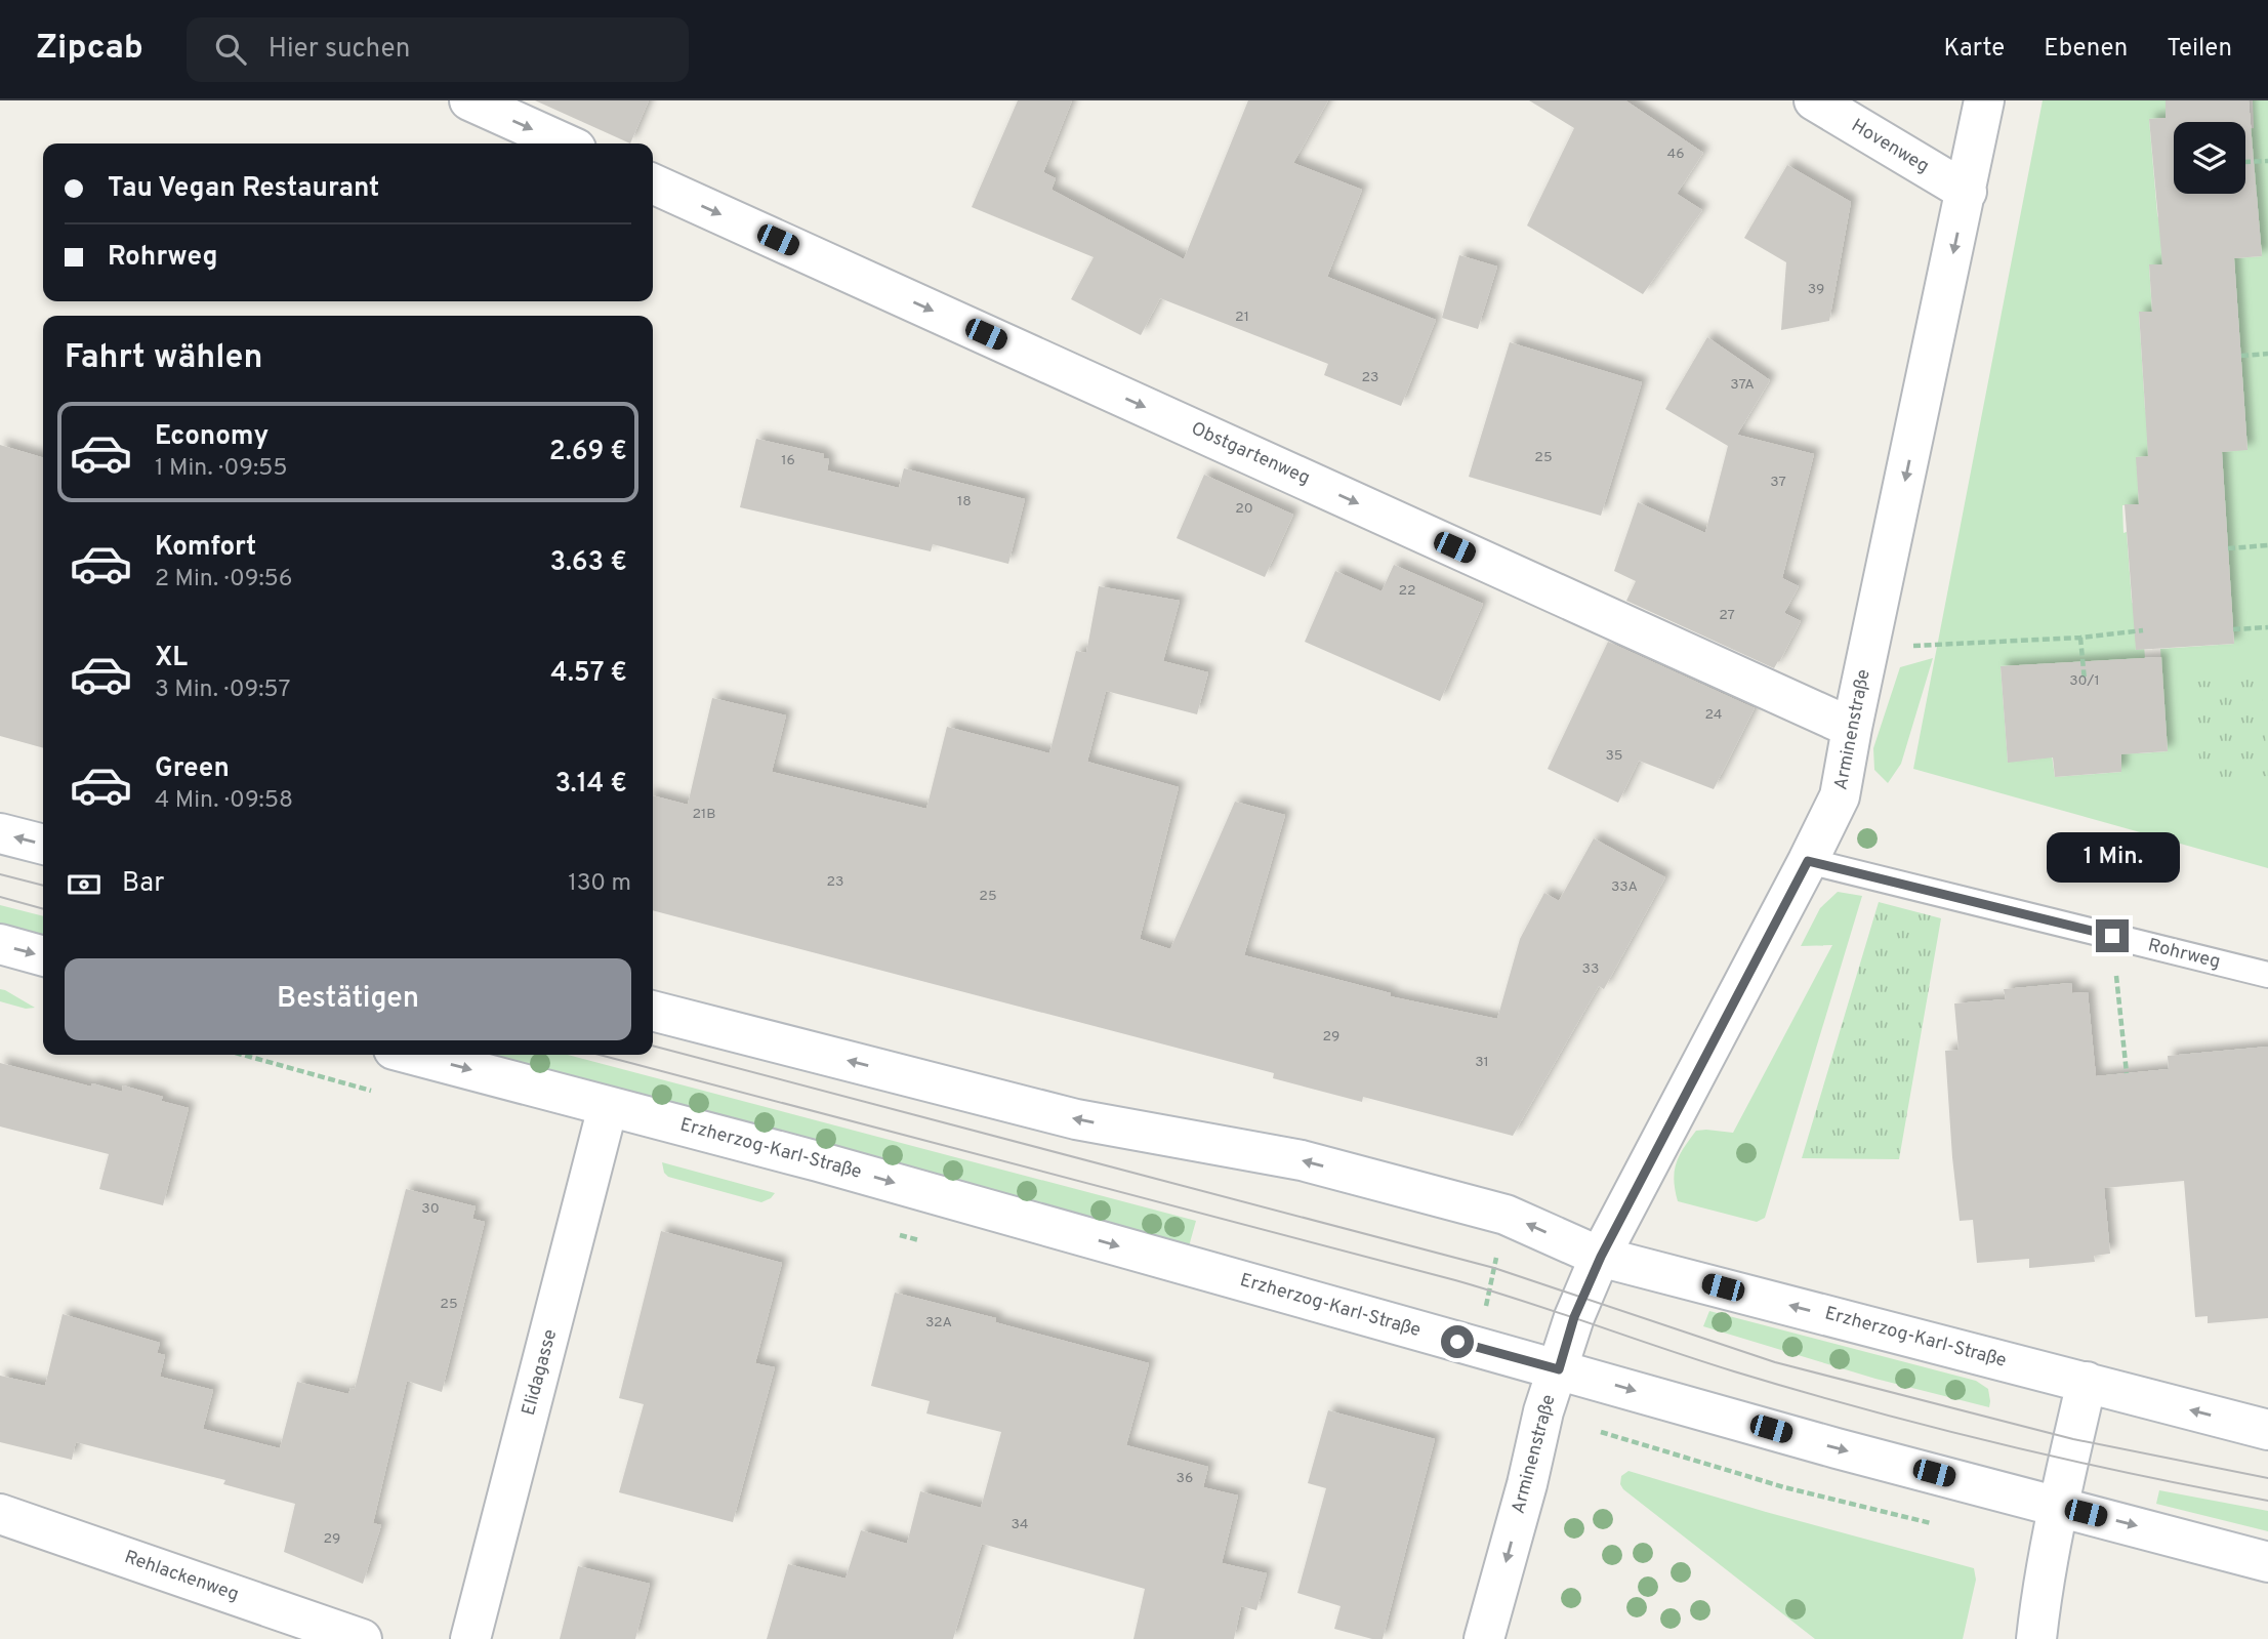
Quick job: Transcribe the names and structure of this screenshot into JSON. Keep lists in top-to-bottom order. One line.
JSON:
{"streets":{"street":["Hovenweg","Obstgartenweg","Arminenstraße","Erzherzog-Karl-Straße","Elidagasse","Rehlackenweg"],"lane":["Rohrweg"]},"crossings":[["Hovenweg","Arminenstraße"],["Obstgartenweg","Arminenstraße"],["Arminenstraße","Rohrweg"],["Arminenstraße","Erzherzog-Karl-Straße"],["Erzherzog-Karl-Straße","Elidagasse"]],"one_way":["Obstgartenweg","Arminenstraße"],"house_numbers":["46","39","21","23","37A","25","16","37","18","20","22","27","30/1","24","35","21B","23","33A","25","33","29","31","30","25","32A","36","34","29"],"page":{"header":"Zipcab","search":"Hier suchen","nav":["Karte","Ebenen","Teilen"],"banner":["Tau Vegan Restaurant","Rohrweg"],"heading":"Fahrt wählen","list":[{"name":"Economy","note":"1 Min. · 09:55","value":"2.69 €"},{"name":"Komfort","note":"2 Min. · 09:56","value":"3.63 €"},{"name":"XL","note":"3 Min. · 09:57","value":"4.57 €"},{"name":"Green","note":"4 Min. · 09:58","value":"3.14 €"}],"bubble":"1 Min.","pay":["Bar","130 m"],"buttons":"Bestätigen"}}
